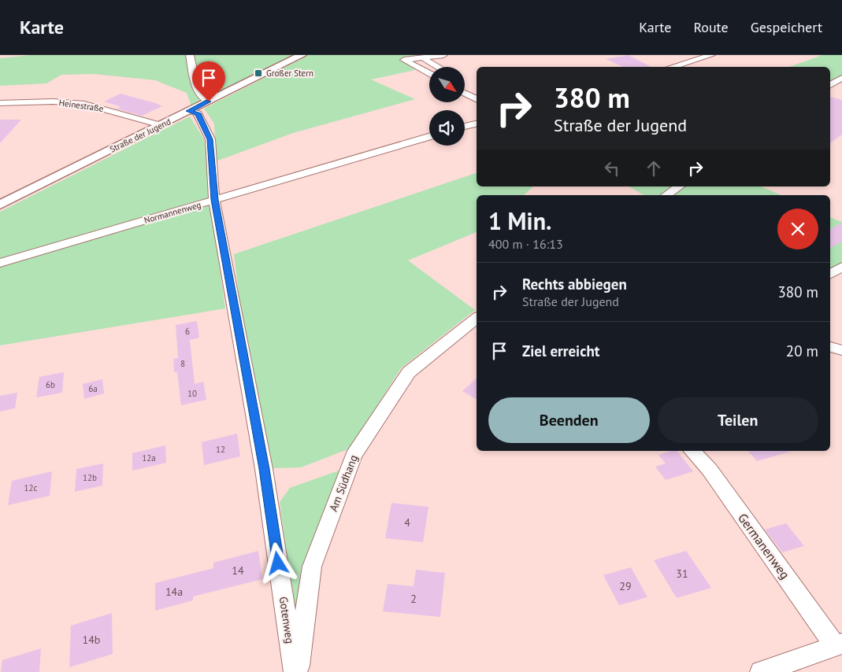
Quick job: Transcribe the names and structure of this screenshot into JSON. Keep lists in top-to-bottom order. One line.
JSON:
{"streets":{"street":["Heinestraße","Straße der Jugend","Normannenweg","Am Südhang","Germanenweg","Gotenweg"]},"crossings":[["Heinestraße","Straße der Jugend"],["Straße der Jugend","Gotenweg"],["Normannenweg","Gotenweg"],["Am Südhang","Gotenweg"]],"places":{"transit":["Großer Stern"]},"house_numbers":["6","8","6b","6a","10","12","12a","12b","12c","4","14","31","29","14a","2","14b"],"north":"bottom right","page":{"header":"Karte","nav":["Karte","Route","Gespeichert"],"turn":["380 m","Straße der Jugend"],"heading":["1 Min.","400 m · 16:13"],"list":[{"name":"Rechts abbiegen","note":"Straße der Jugend","value":"380 m"},{"name":"Ziel erreicht","value":"20 m"}],"buttons":["Beenden","Teilen"]}}
